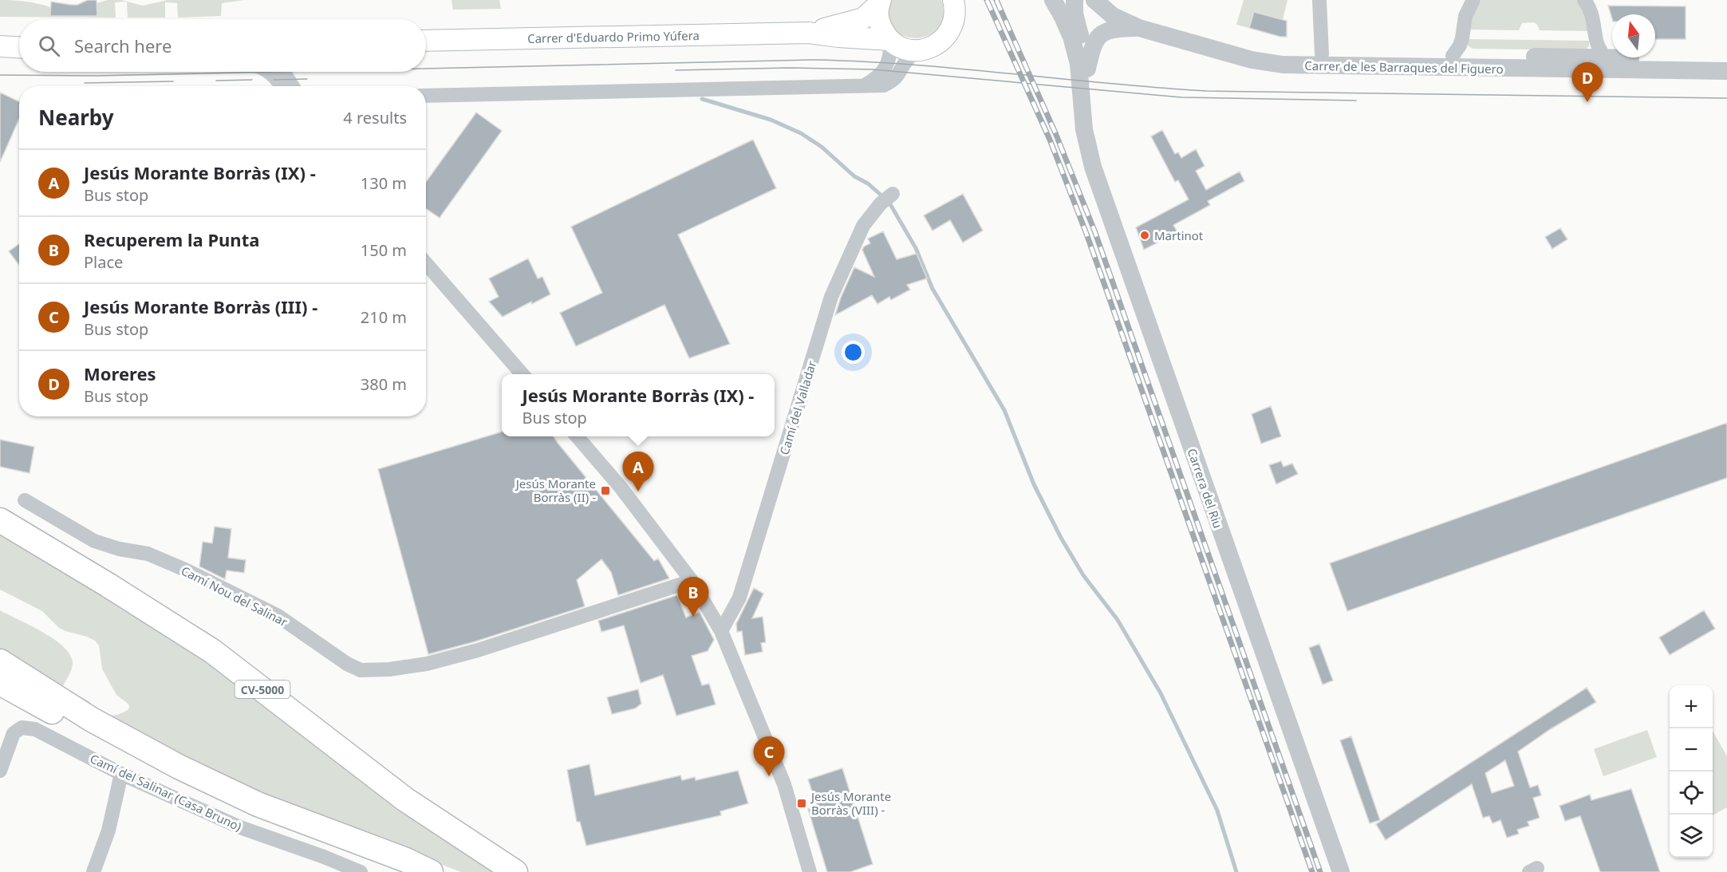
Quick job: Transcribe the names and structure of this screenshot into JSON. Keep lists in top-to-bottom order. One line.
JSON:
{"streets":{"highway":["CV-5000"],"main road":["Carrer d'Eduardo Primo Yúfera"],"street":["Carrer de les Barraques del Figuero","Camí del Valladar","Carrera del Riu","Camí Nou del Salinar","Camí del Salinar (Casa Bruno)"]},"places":{"other":["Martinot"],"transit":["Jesús Morante Borràs (II) -","Jesús Morante Borràs (VIII) -"]},"north":"top","page":{"search":"Search here","pins":["D","A","B","C"],"heading":["Nearby","4 results"],"list":[{"mark":"A","name":"Jesús Morante Borràs (IX) -","note":"Bus stop","value":"130 m"},{"mark":"B","name":"Recuperem la Punta","note":"Place","value":"150 m"},{"mark":"C","name":"Jesús Morante Borràs (III) -","note":"Bus stop","value":"210 m"},{"mark":"D","name":"Moreres","note":"Bus stop","value":"380 m"}],"popup":["Jesús Morante Borràs (IX) -","Bus stop"],"map_buttons":["+","−"]}}
